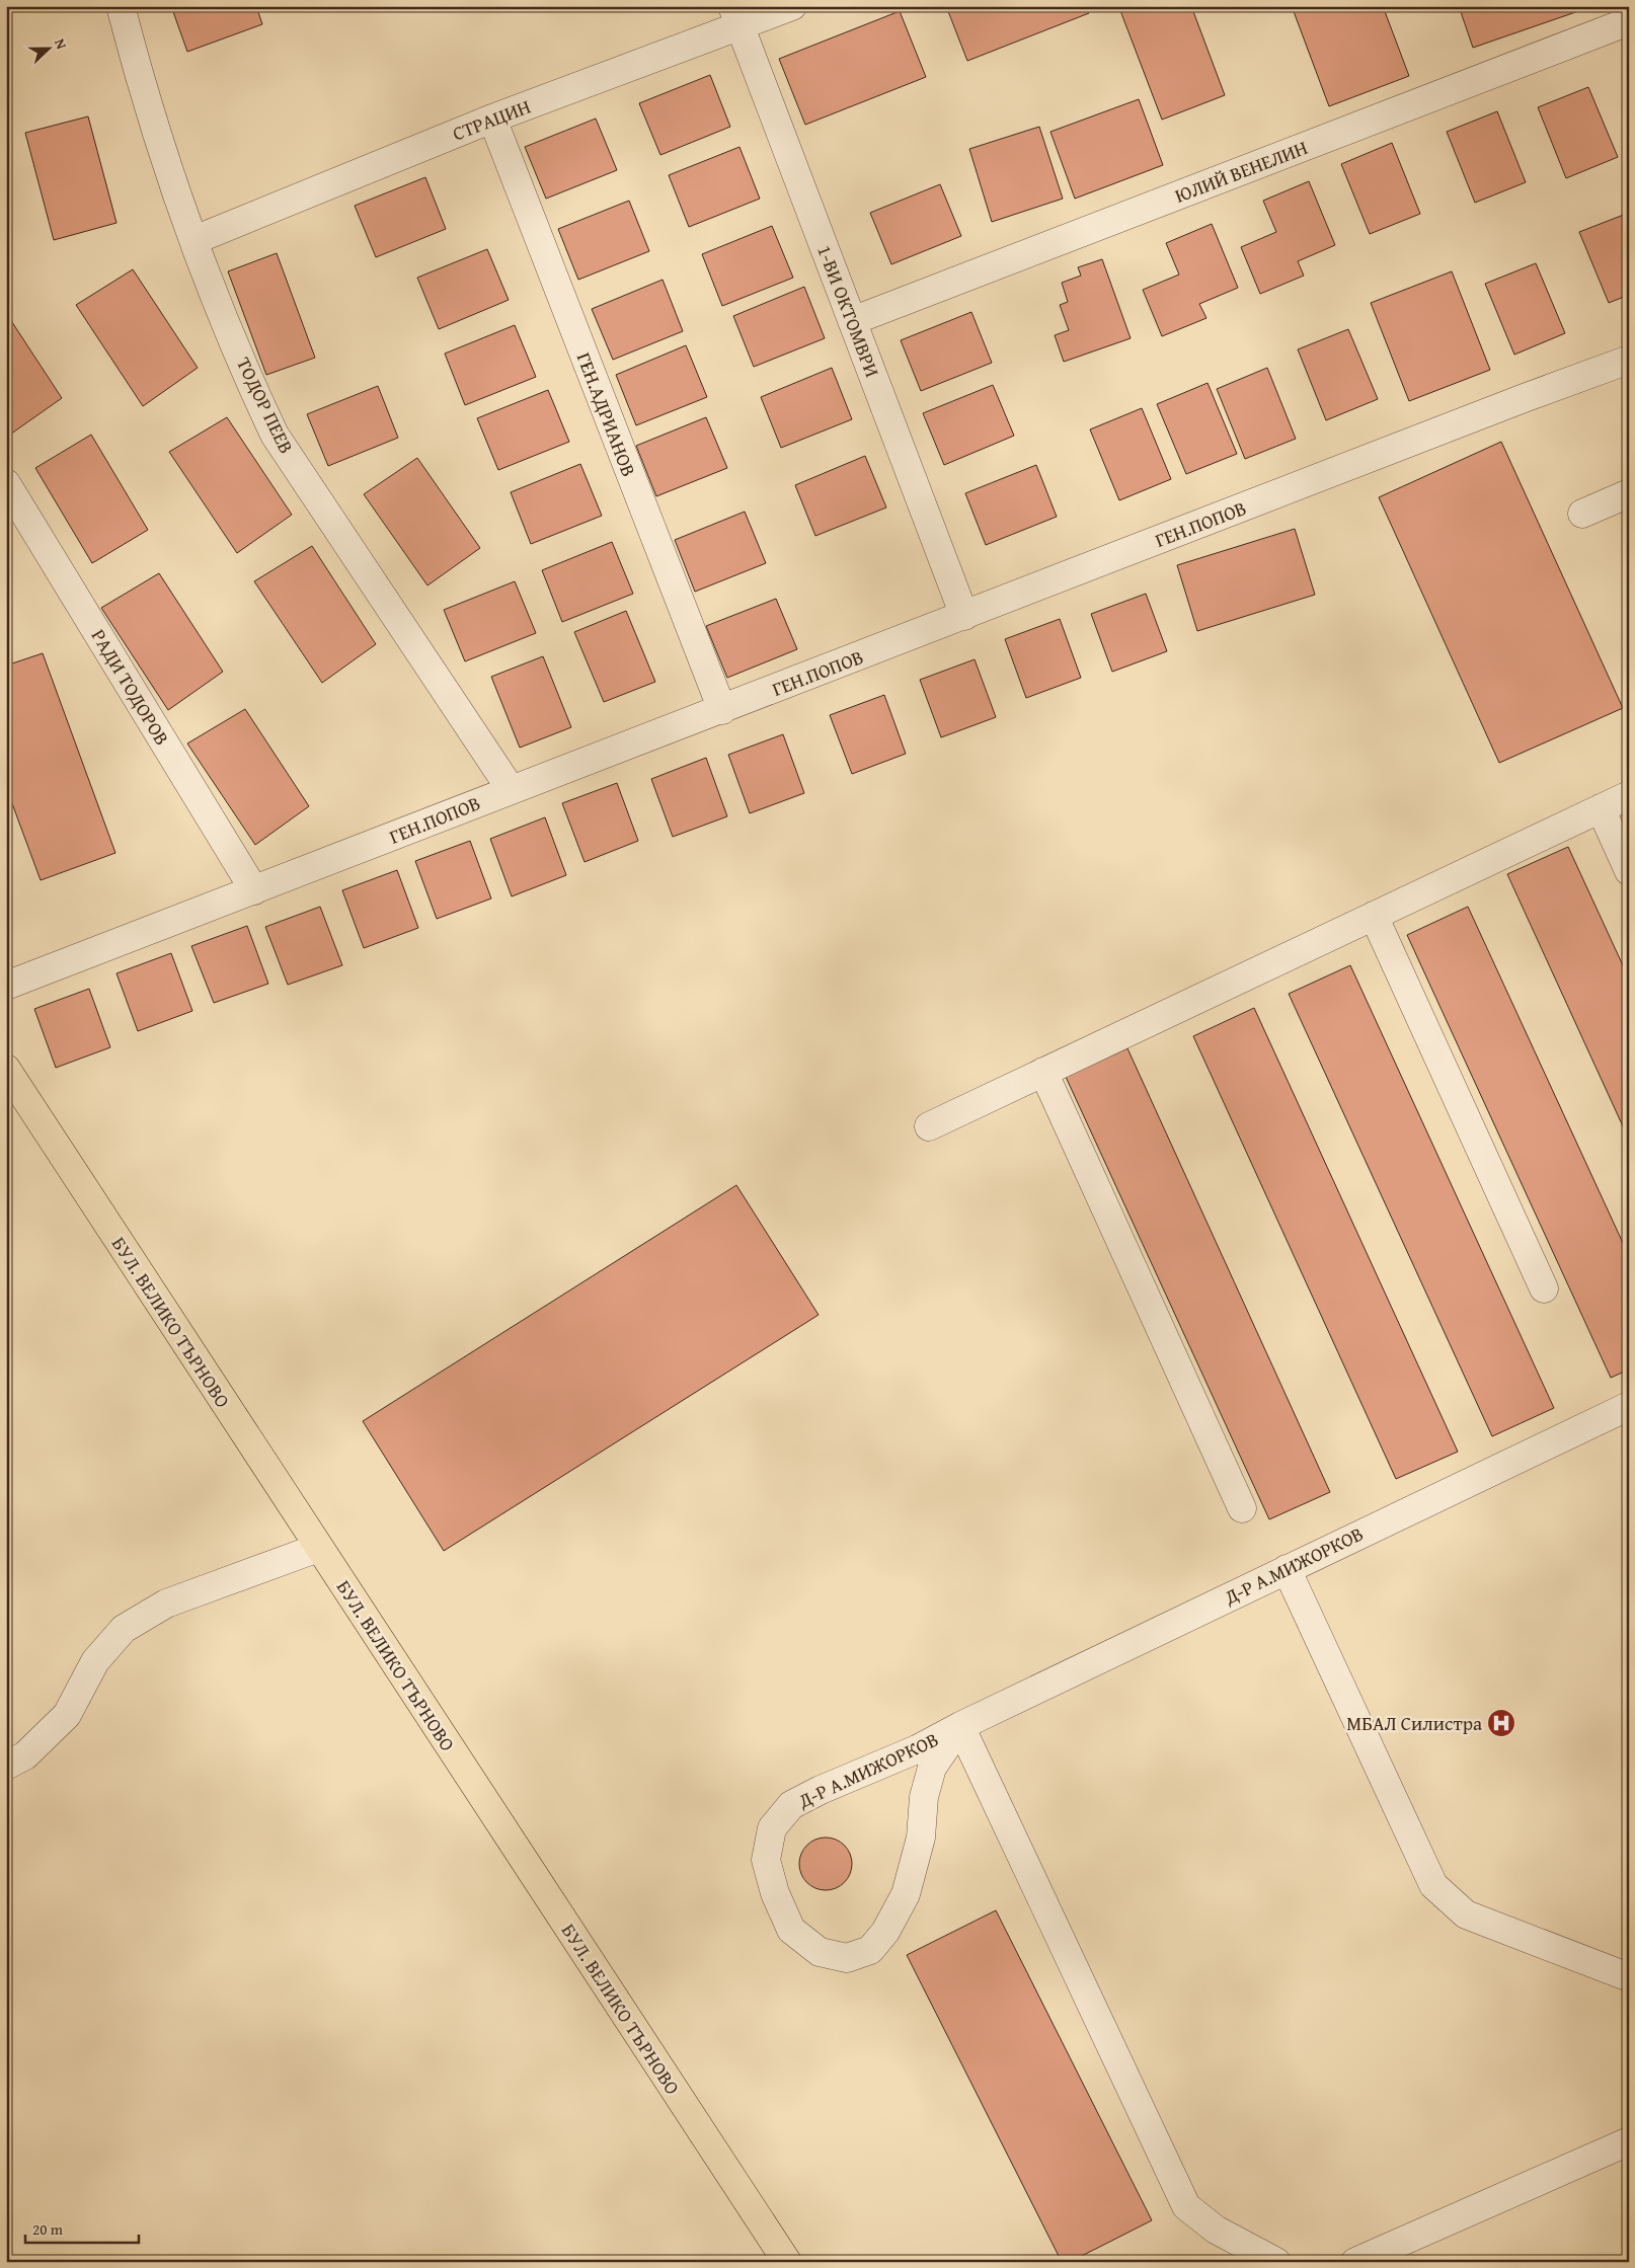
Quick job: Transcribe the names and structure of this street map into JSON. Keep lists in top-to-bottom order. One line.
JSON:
{"streets":{"main road":["БУЛ. ВЕЛИКО ТЪРНОВО"],"street":["СТРАЦИН","ЮЛИЙ ВЕНЕЛИН","1-ВИ ОКТОМВРИ","ТОДОР ПЕЕВ","ГЕН.АДРИАНОВ","ГЕН.ПОПОВ","РАДИ ТОДОРОВ","Д-Р А.МИЖОРКОВ"]},"crossings":[["СТРАЦИН","1-ВИ ОКТОМВРИ"],["СТРАЦИН","ТОДОР ПЕЕВ"],["СТРАЦИН","ГЕН.АДРИАНОВ"],["ЮЛИЙ ВЕНЕЛИН","1-ВИ ОКТОМВРИ"],["1-ВИ ОКТОМВРИ","ГЕН.ПОПОВ"],["ТОДОР ПЕЕВ","ГЕН.ПОПОВ"],["ГЕН.АДРИАНОВ","ГЕН.ПОПОВ"],["ГЕН.ПОПОВ","РАДИ ТОДОРОВ"]],"places":{"hospital":["МБАЛ Силистра"]},"scale_bar":"20 m","north":"right"}
